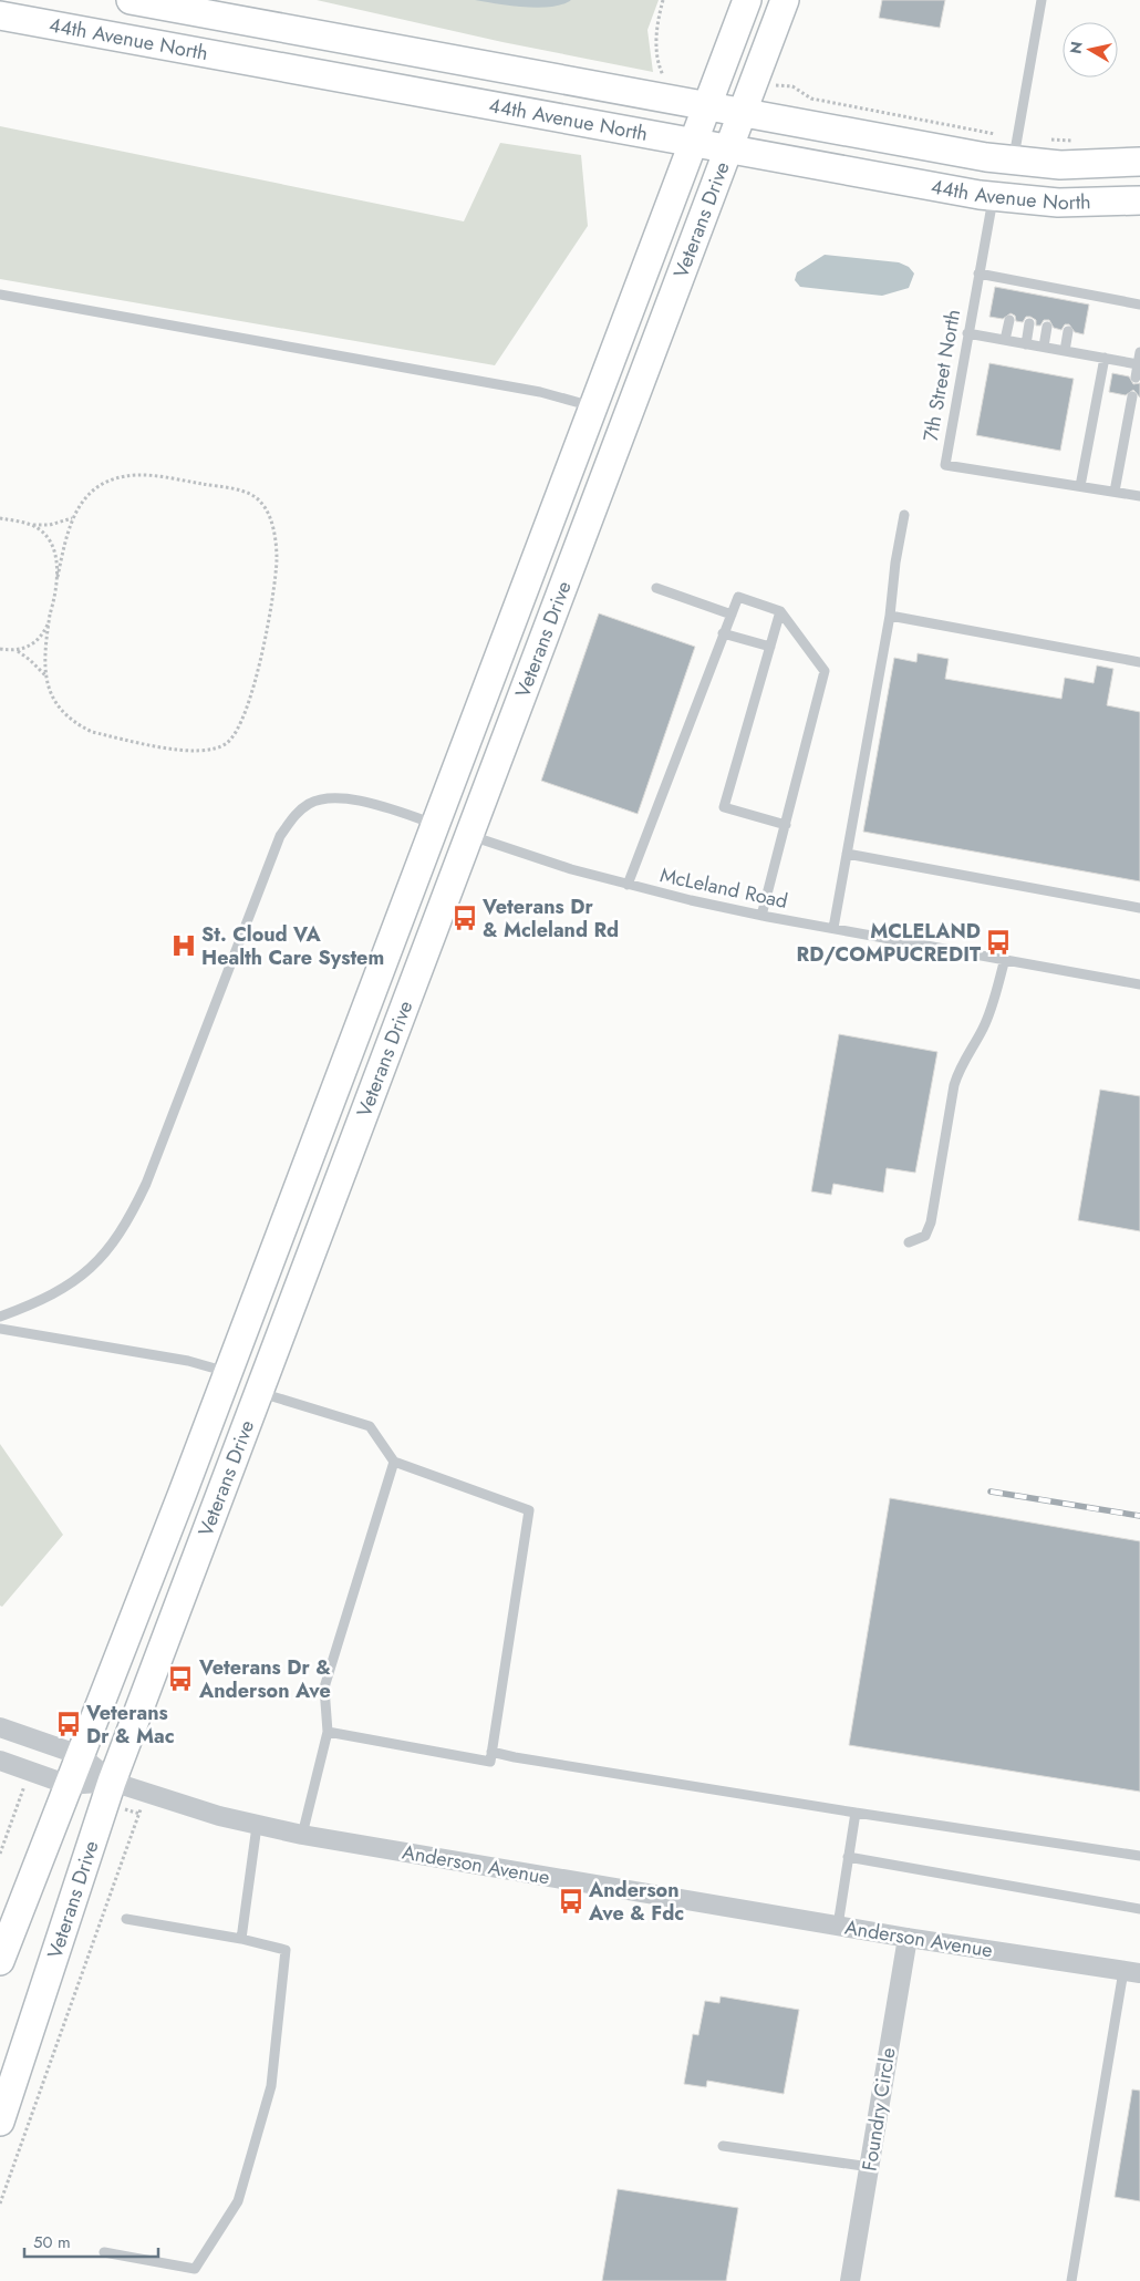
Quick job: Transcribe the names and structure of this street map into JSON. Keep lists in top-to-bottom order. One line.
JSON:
{"streets":{"main road":["44th Avenue North","Veterans Drive"],"street":["Anderson Avenue","Foundry Circle"],"lane":["7th Street North","McLeland Road"]},"crossings":[["44th Avenue North","Veterans Drive"],["44th Avenue North","7th Street North"],["Veterans Drive","McLeland Road"],["Veterans Drive","Anderson Avenue"],["Anderson Avenue","Foundry Circle"]],"places":{"bus stop":["Veterans Dr & Mcleland Rd","MCLELAND RD/COMPUCREDIT","Veterans Dr & Anderson Ave","Veterans Dr & Mac","Anderson Ave & Fdc"],"hospital":["St. Cloud VA Health Care System"]},"scale_bar":"50 m","north":"left"}
